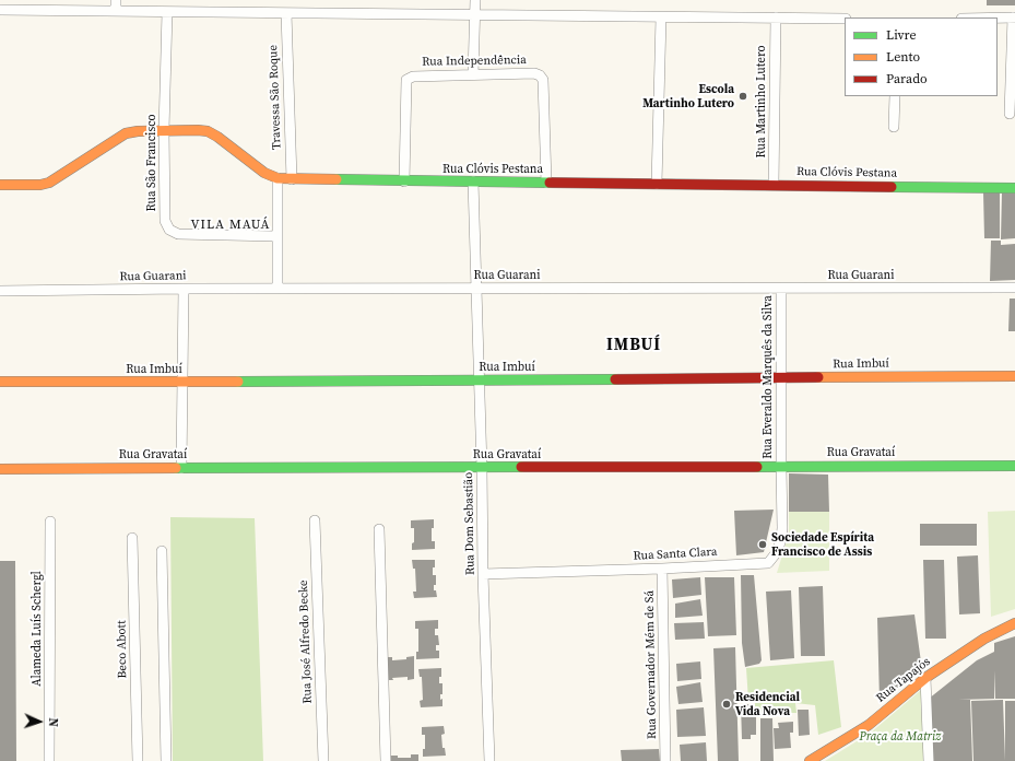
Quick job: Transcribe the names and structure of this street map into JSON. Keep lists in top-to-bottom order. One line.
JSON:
{"streets":{"street":["Rua Independência","Travessa São Roque","Rua Martinho Lutero","Rua São Francisco","Rua Clóvis Pestana","Rua Guarani","Rua Imbuí","Rua Everaldo Marquês da Silva","Rua Gravataí","Rua Dom Sebastião","Rua Santa Clara","Alameda Luís Schergl","Rua José Alfredo Becke","Beco Abott","Rua Governador Mém de Sá","Rua Tapajós"]},"crossings":[["Rua Independência","Rua Clóvis Pestana"],["Travessa São Roque","Rua Clóvis Pestana"],["Rua Martinho Lutero","Rua Clóvis Pestana"],["Rua São Francisco","Rua Clóvis Pestana"],["Rua Clóvis Pestana","Rua Dom Sebastião"],["Rua Guarani","Rua Everaldo Marquês da Silva"],["Rua Guarani","Rua Dom Sebastião"],["Rua Imbuí","Rua Everaldo Marquês da Silva"],["Rua Imbuí","Rua Dom Sebastião"],["Rua Everaldo Marquês da Silva","Rua Gravataí"],["Rua Everaldo Marquês da Silva","Rua Santa Clara"],["Rua Gravataí","Rua Dom Sebastião"],["Rua Gravataí","Rua Santa Clara"],["Rua Dom Sebastião","Rua Santa Clara"],["Rua Santa Clara","Rua Governador Mém de Sá"]],"districts":["VILA MAUÁ","IMBUÍ"],"parks":["Praça da Matriz"],"places":["Escola Martinho Lutero","Sociedade Espírita Francisco de Assis","Residencial Vida Nova"],"legend":["Livre","Lento","Parado"],"north":"right"}
